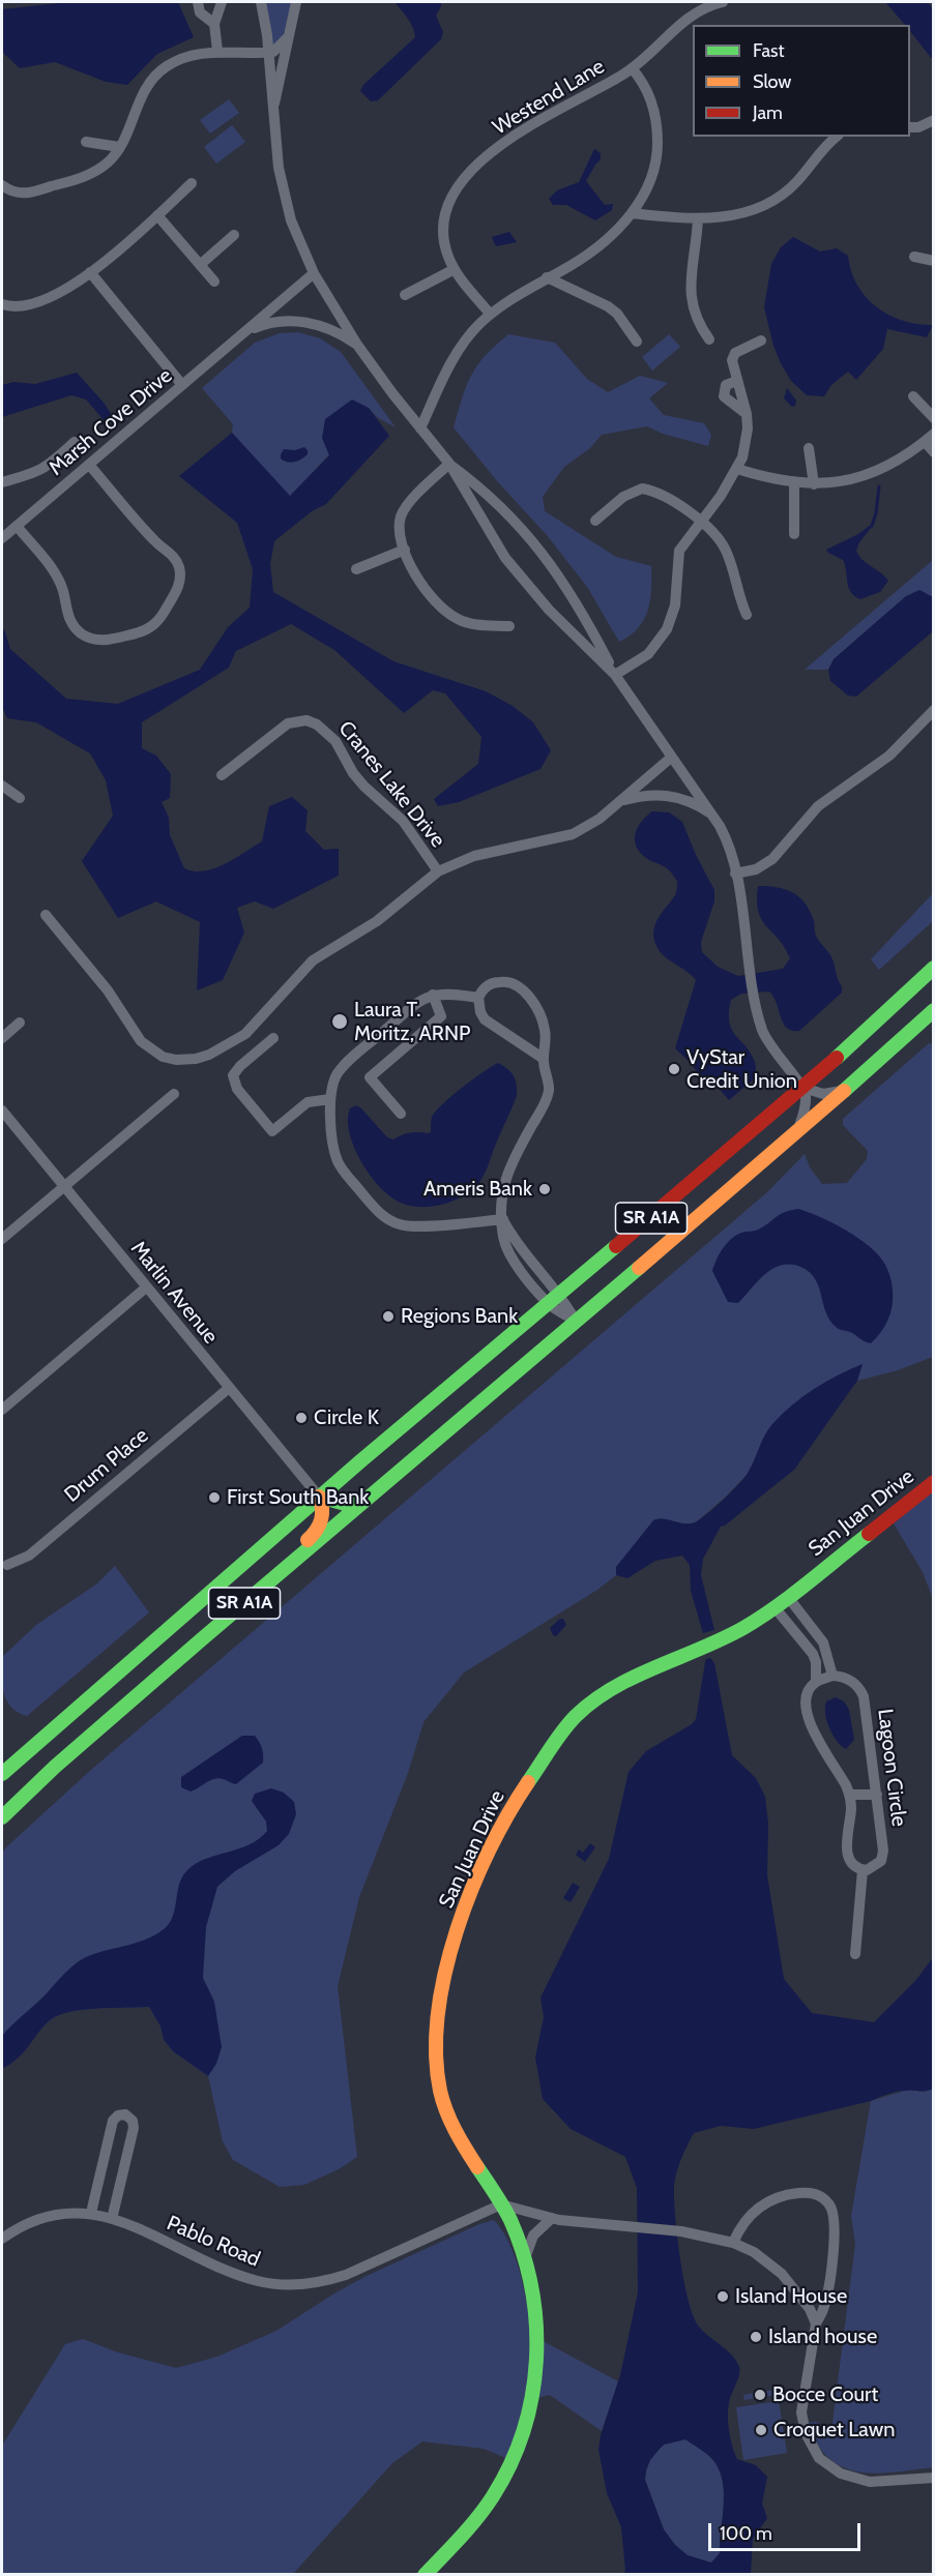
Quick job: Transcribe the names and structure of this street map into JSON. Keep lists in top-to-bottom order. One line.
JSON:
{"streets":{"main road":["SR A1A","San Juan Drive"],"street":["Westend Lane","Marsh Cove Drive","Cranes Lake Drive","Marlin Avenue","Drum Place","Lagoon Circle","Pablo Road"]},"crossings":[["SR A1A","Marlin Avenue"],["Marlin Avenue","Drum Place"],["San Juan Drive","Pablo Road"]],"places":["Laura T. Moritz, ARNP","VyStar Credit Union","Ameris Bank","Regions Bank","Circle K","First South Bank","Island House","Island house","Bocce Court","Croquet Lawn"],"legend":["Fast","Slow","Jam"],"scale_bar":"100 m"}
